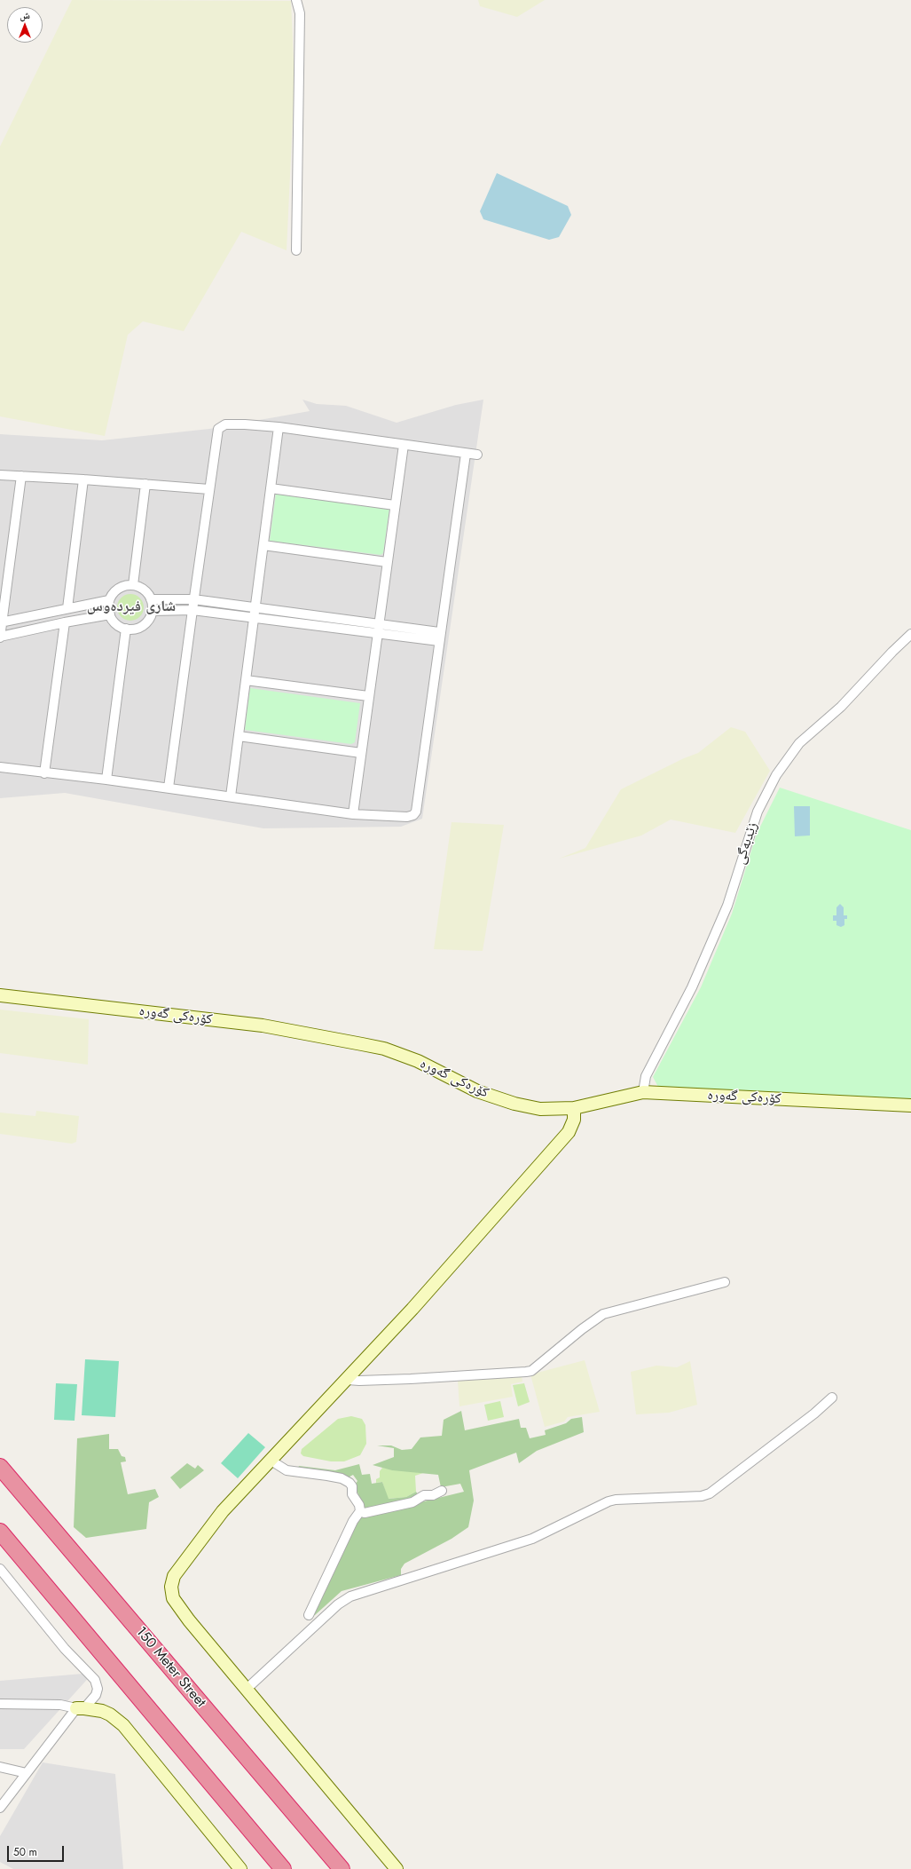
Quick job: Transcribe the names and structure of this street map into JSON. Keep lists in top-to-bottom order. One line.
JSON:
{"streets":{"highway":["150 Meter Street"],"street":["زێدبەگی","کۆرەکی گەورە"]},"crossings":[["زێدبەگی","کۆرەکی گەورە"]],"districts":["شاری فیردەوس"],"scale_bar":"50 m","north":"top"}
